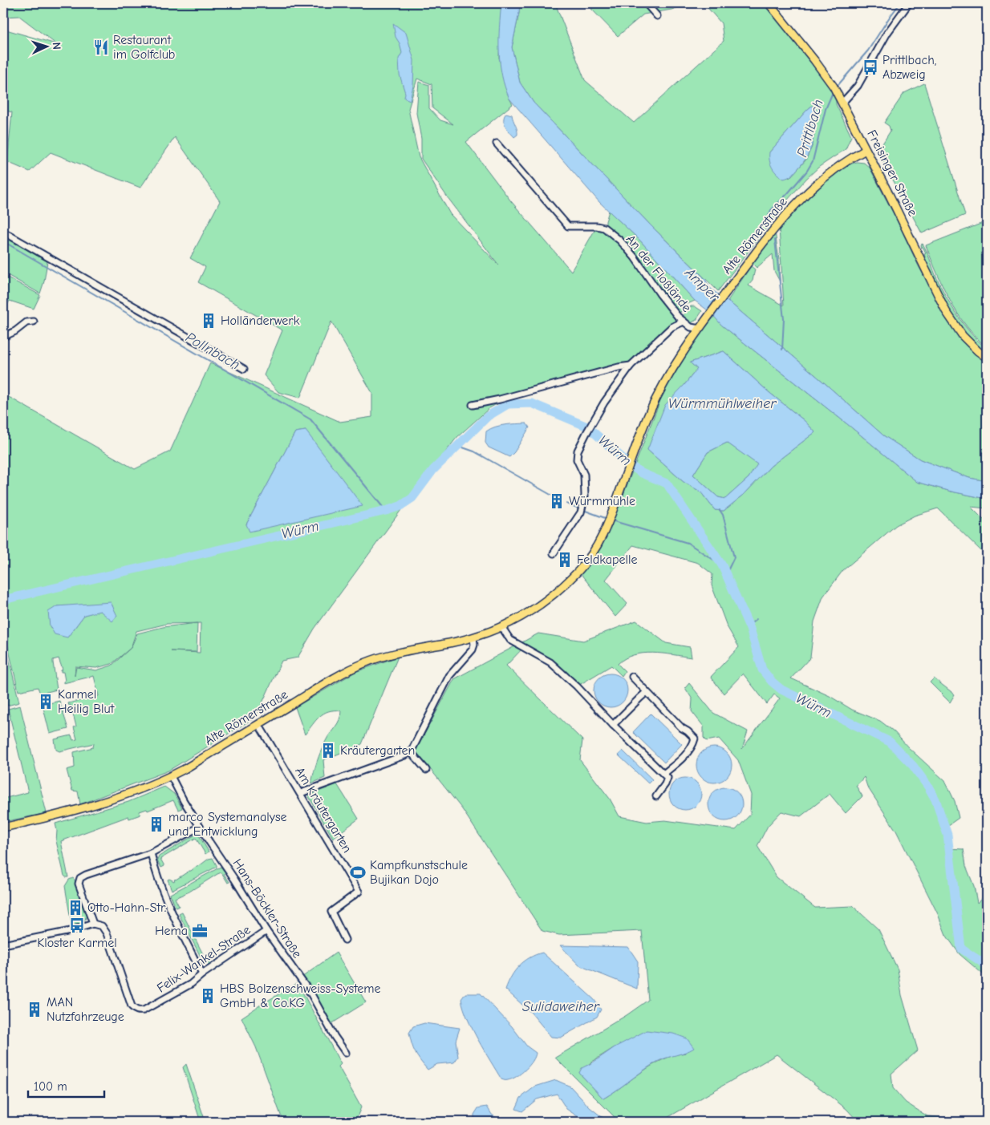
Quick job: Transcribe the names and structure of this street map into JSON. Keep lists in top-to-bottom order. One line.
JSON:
{"streets":{"main road":["Freisinger Straße","Alte Römerstraße"],"street":["An der Floßlände","Am Kräutergarten","Hans-Böckler-Straße","Felix-Wankel-Straße"]},"crossings":[["Freisinger Straße","Alte Römerstraße"],["Alte Römerstraße","An der Floßlände"],["Alte Römerstraße","Am Kräutergarten"],["Alte Römerstraße","Hans-Böckler-Straße"],["Hans-Böckler-Straße","Felix-Wankel-Straße"]],"water":["Prittlbach","Amper","Pollnbach","Würmmühlweiher","Würm","Sulidaweiher"],"places":{"restaurant":["Restaurant im Golfclub"],"bus stop":["Prittlbach, Abzweig","Kloster Karmel"],"building":["Holländerwerk","Würmmühle","Feldkapelle","Karmel Heilig Blut","Kräutergarten","marco Systemanalyse und Entwicklung","Otto-Hahn-Str.","HBS Bolzenschweiss-Systeme GmbH & Co.KG","MAN Nutzfahrzeuge"],"sports":["Kampfkunstschule Bujikan Dojo"],"office":["Hema"]},"scale_bar":"100 m","north":"right"}
